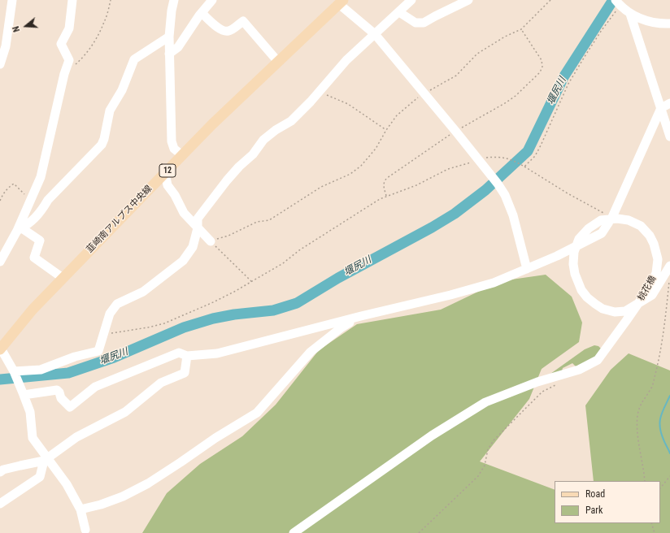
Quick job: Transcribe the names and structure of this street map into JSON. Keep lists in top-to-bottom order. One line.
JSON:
{"streets":{"main road":["12","韮崎南アルプス中央線"],"street":["桃花橋"]},"water":["堰尻川"],"legend":["Road","Park"],"north":"left"}
